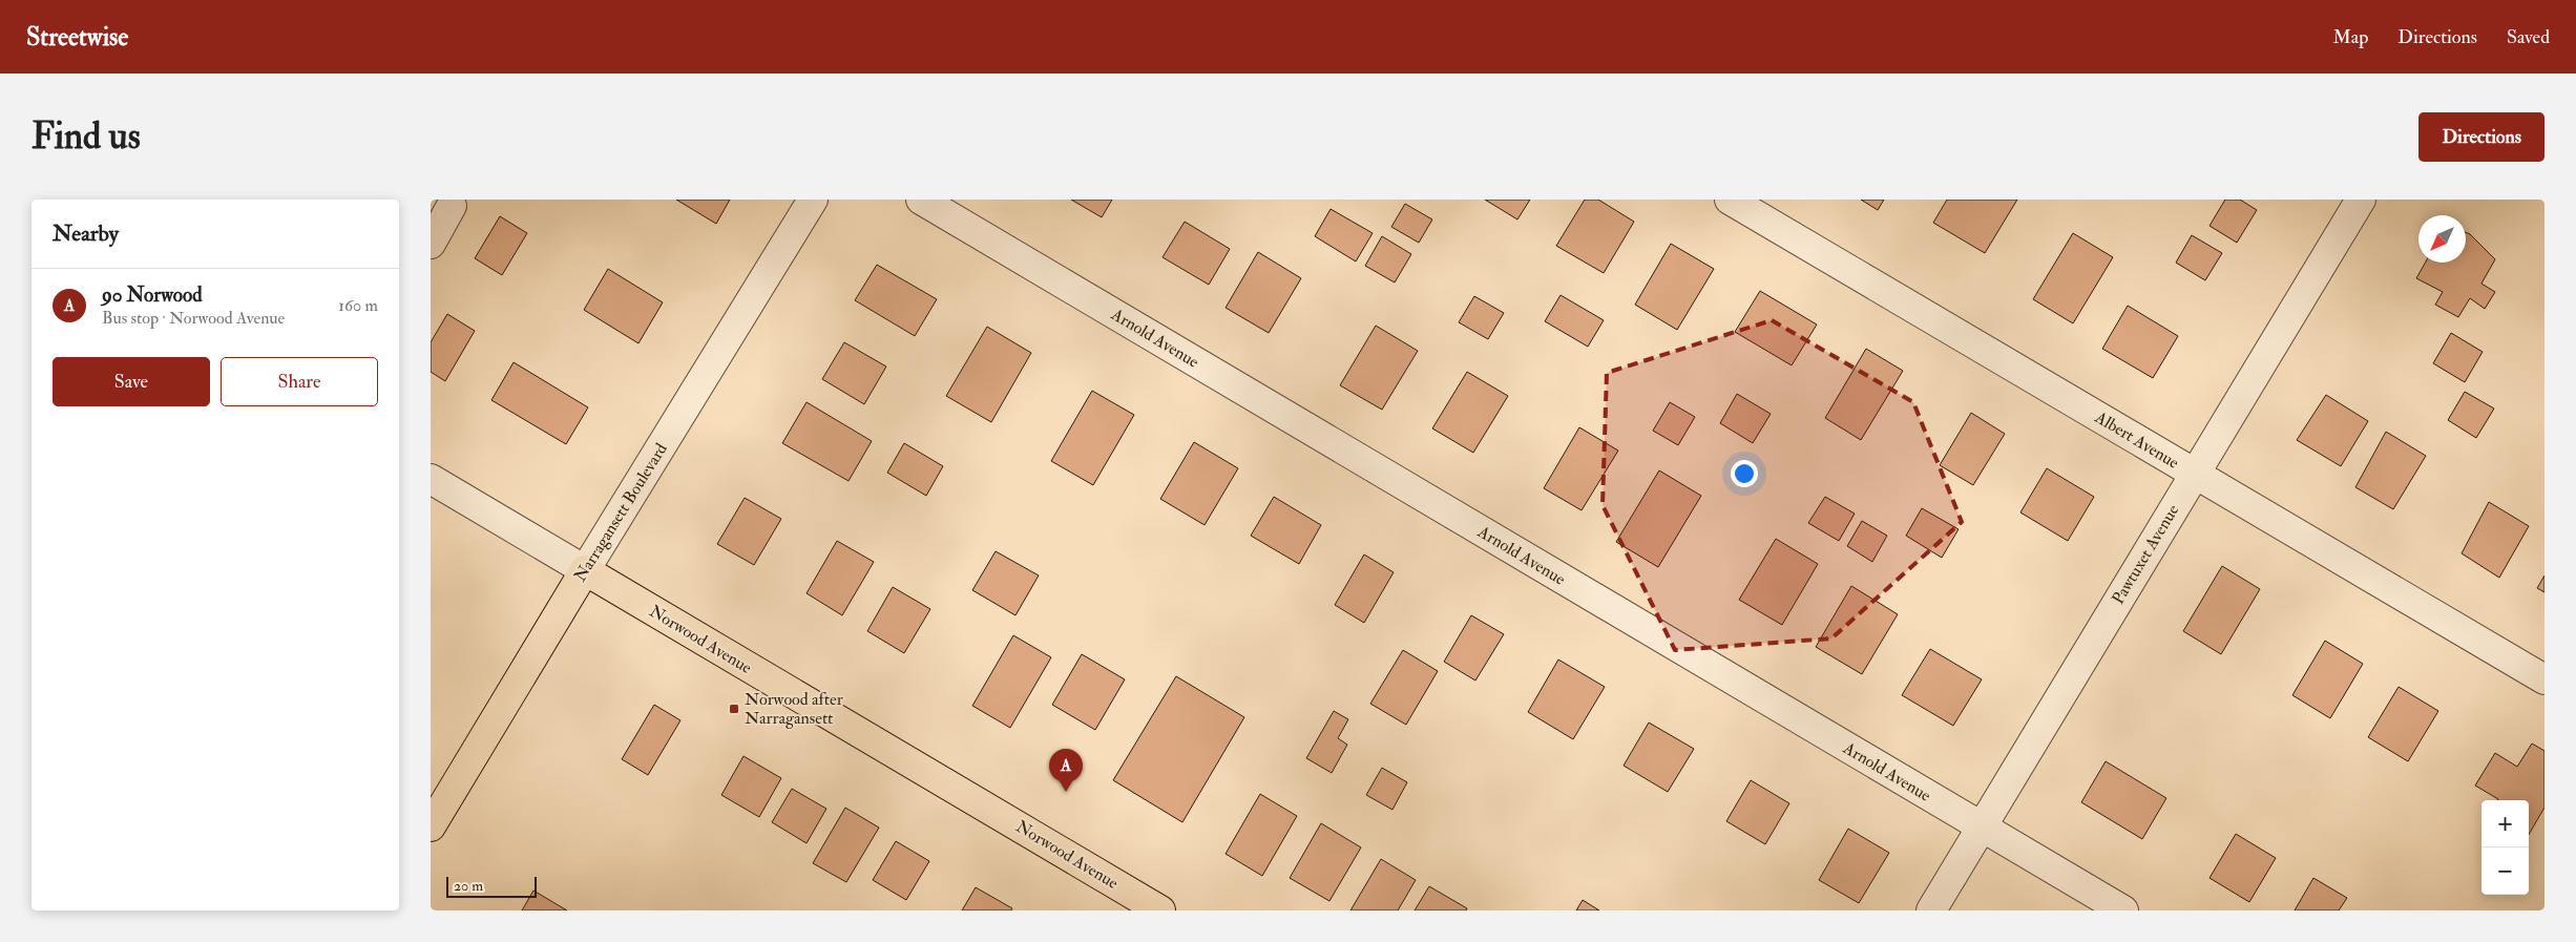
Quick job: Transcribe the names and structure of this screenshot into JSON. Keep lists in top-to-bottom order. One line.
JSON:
{"streets":{"main road":["Narragansett Boulevard","Norwood Avenue"],"street":["Arnold Avenue","Albert Avenue","Pawtuxet Avenue"]},"crossings":[["Arnold Avenue","Pawtuxet Avenue"],["Albert Avenue","Pawtuxet Avenue"],["Narragansett Boulevard","Norwood Avenue"]],"places":{"transit":["Norwood after Narragansett"]},"scale_bar":"20 m","north":"bottom left","page":{"header":"Streetwise","nav":["Map","Directions","Saved"],"buttons":["Directions",["Save","Share"]],"title":"Find us","heading":"Nearby","list":[{"mark":"A","name":"90 Norwood","note":"Bus stop · Norwood Avenue","value":"160 m"}],"pins":"A","map_buttons":["+","−"],"scale":"20 m"}}
